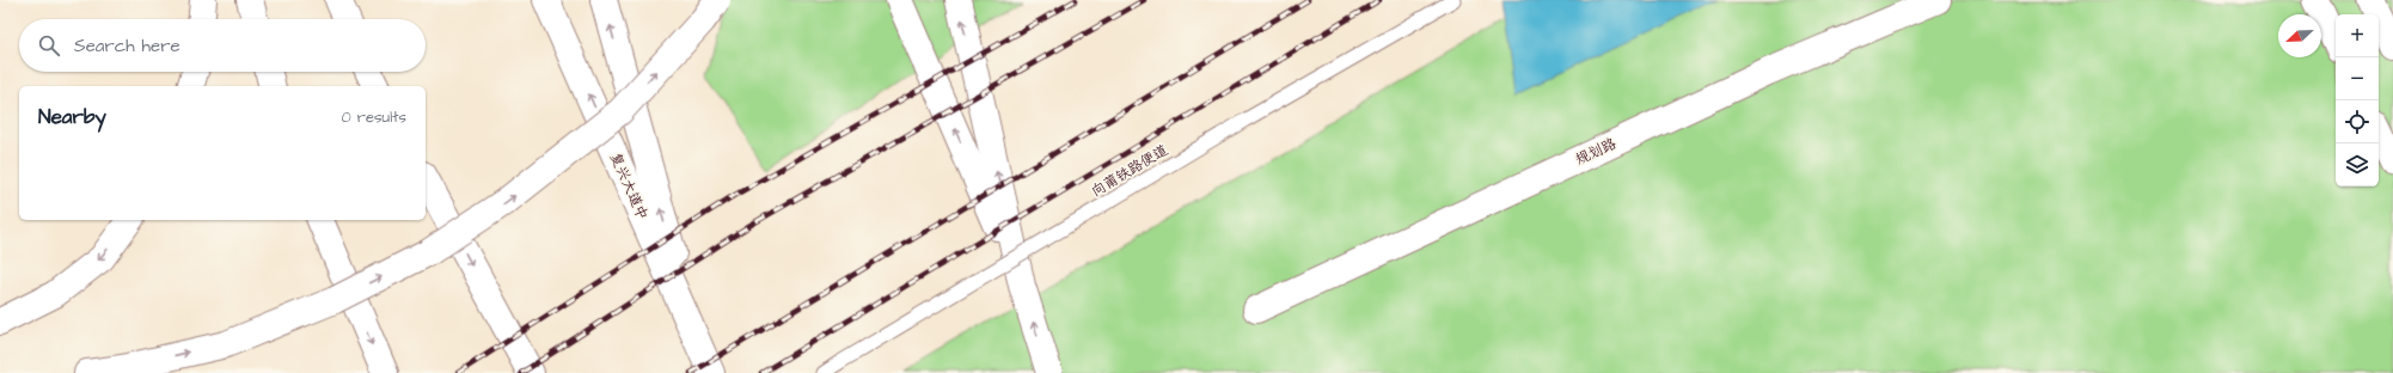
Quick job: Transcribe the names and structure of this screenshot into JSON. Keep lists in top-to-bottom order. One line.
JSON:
{"streets":{"main road":["规划路","复兴大道中"],"lane":["向莆铁路便道"]},"north":"bottom left","page":{"map_buttons":["+","−"],"search":"Search here","heading":["Nearby","0 results"]}}
